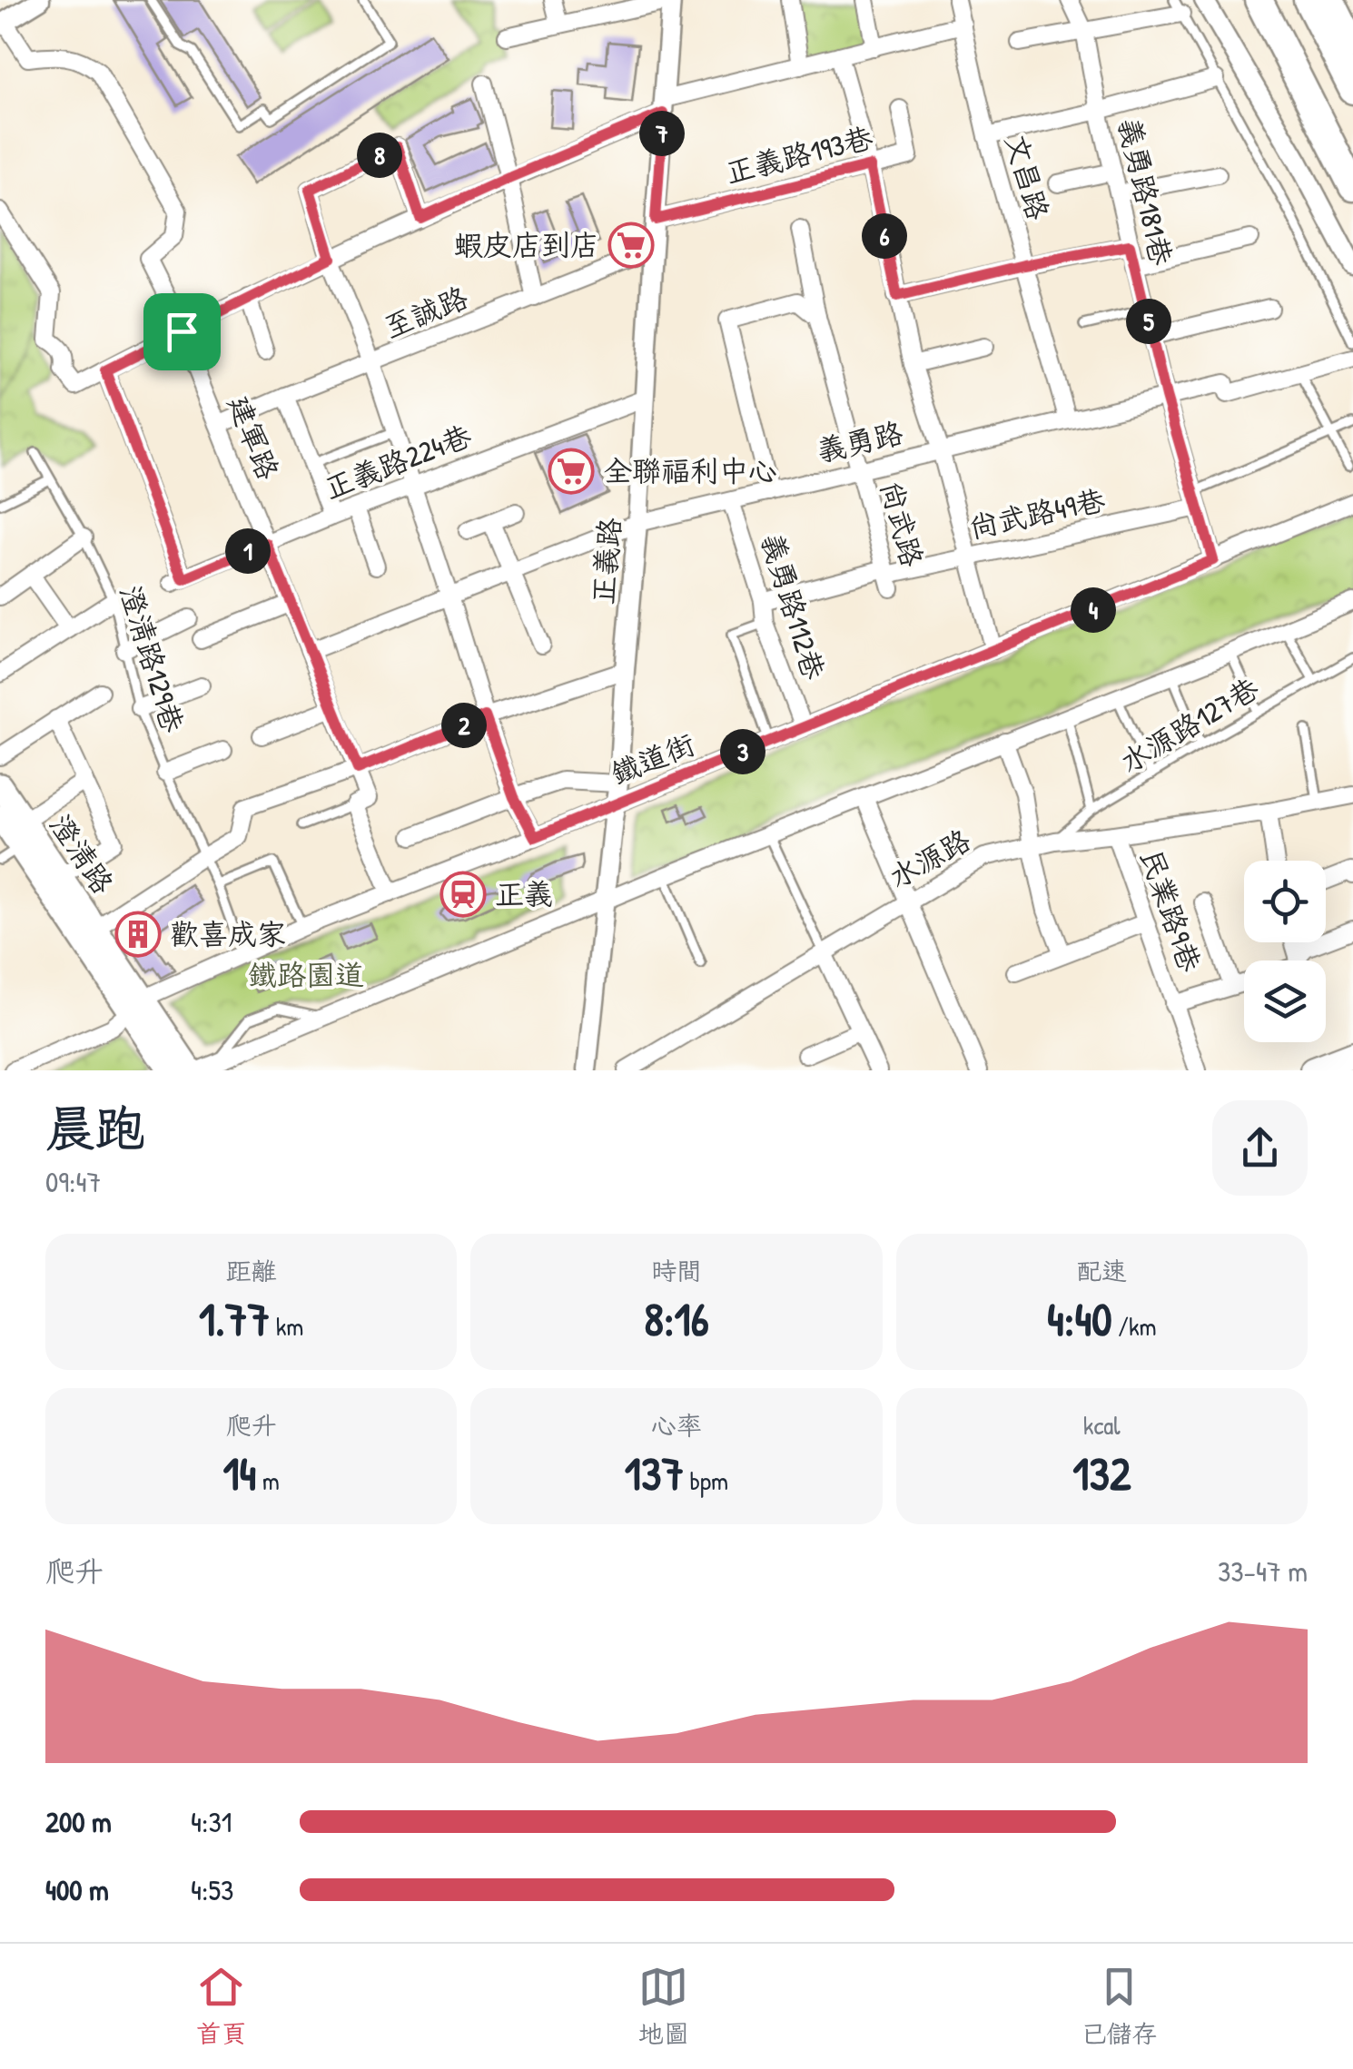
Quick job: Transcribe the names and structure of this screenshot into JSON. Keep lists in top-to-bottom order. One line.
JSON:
{"streets":{"main road":["澄清路"],"street":["正義路193巷","文昌路","義勇路181巷","至誠路","建軍路","義勇路","正義路224巷","尚武路49巷","尚武路","正義路","義勇路112巷","鐵道街","水源路","民業路9巷"],"lane":["澄清路129巷","水源路127巷"]},"crossings":[["正義路193巷","正義路"],["文昌路","義勇路"],["義勇路181巷","義勇路"],["義勇路181巷","尚武路49巷"],["義勇路181巷","鐵道街"],["至誠路","建軍路"],["至誠路","正義路"],["建軍路","義勇路"],["建軍路","正義路224巷"],["建軍路","鐵道街"],["義勇路","尚武路"],["義勇路","正義路"],["義勇路","義勇路112巷"],["正義路224巷","正義路"],["尚武路49巷","尚武路"],["尚武路49巷","義勇路112巷"],["正義路","鐵道街"],["義勇路112巷","鐵道街"],["澄清路129巷","鐵道街"],["水源路127巷","水源路"],["鐵道街","澄清路"],["水源路","民業路9巷"]],"parks":["鐵路園道"],"places":{"supermarket":["蝦皮店到店","全聯福利中心"],"station":["正義"],"building":["歡喜成家"]},"page":{"pins":["7","8","6","5","1","4","2","3"],"heading":["晨跑","09:47"],"stats":[["距離","1.77 km"],["時間","8:16"],["配速","4:40 /km"],["爬升","14 m"],["心率","137 bpm"],["kcal","132"]],"chart":["爬升","33–47 m"],"list":[{"name":"200 m","note":"4:31"},{"name":"400 m","note":"4:53"}],"tabs":["首頁","地圖","已儲存"]}}
